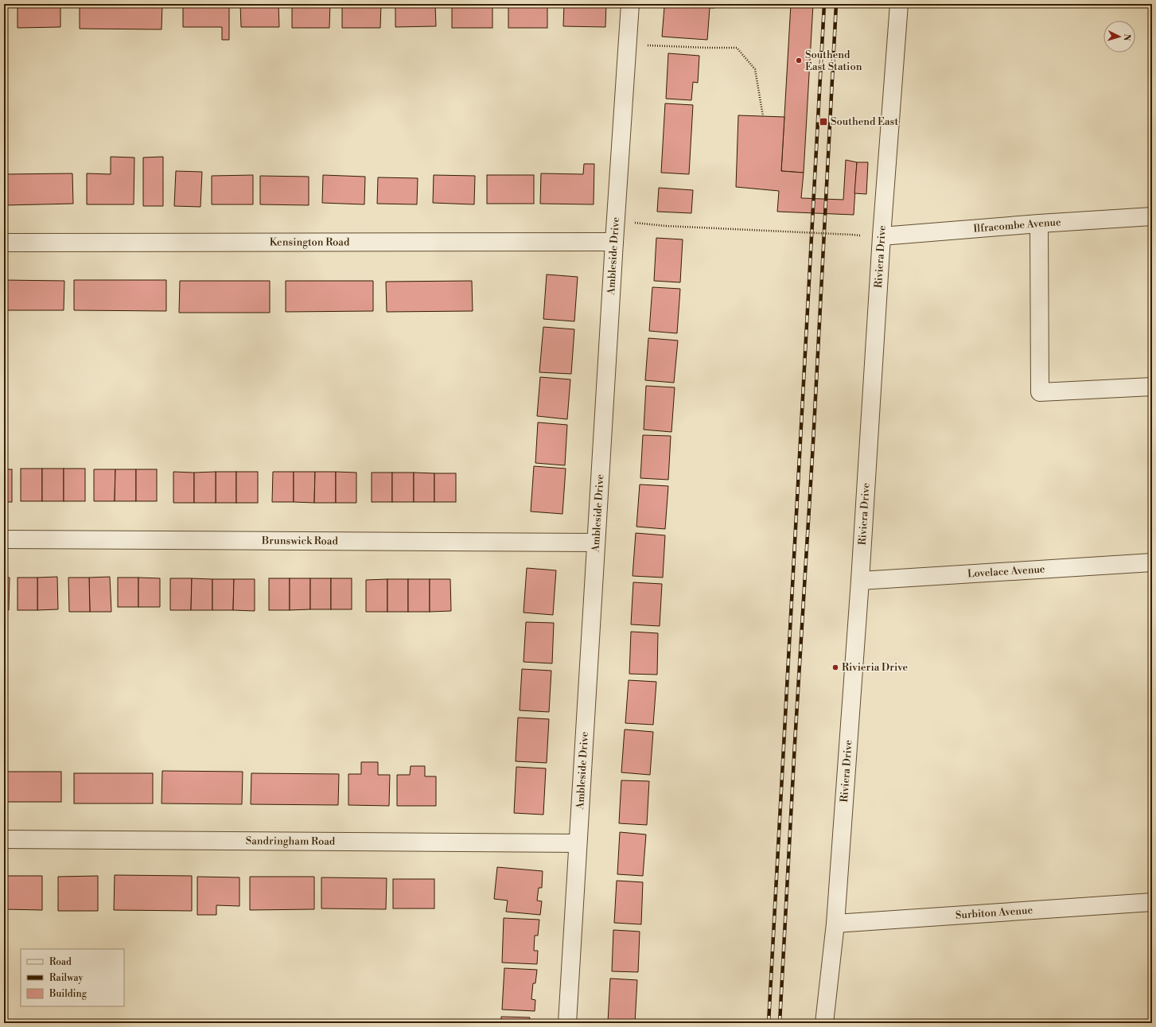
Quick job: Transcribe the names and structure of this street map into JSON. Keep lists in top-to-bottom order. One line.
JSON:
{"streets":{"street":["Ilfracombe Avenue","Kensington Road","Ambleside Drive","Riviera Drive","Brunswick Road","Lovelace Avenue","Sandringham Road","Surbiton Avenue"]},"crossings":[["Ilfracombe Avenue","Riviera Drive"],["Kensington Road","Ambleside Drive"],["Ambleside Drive","Brunswick Road"],["Ambleside Drive","Sandringham Road"],["Riviera Drive","Lovelace Avenue"],["Riviera Drive","Surbiton Avenue"]],"places":{"other":["Southend East Station","Rivieria Drive"],"transit":["Southend East"]},"legend":["Road","Railway","Building"],"north":"right"}
